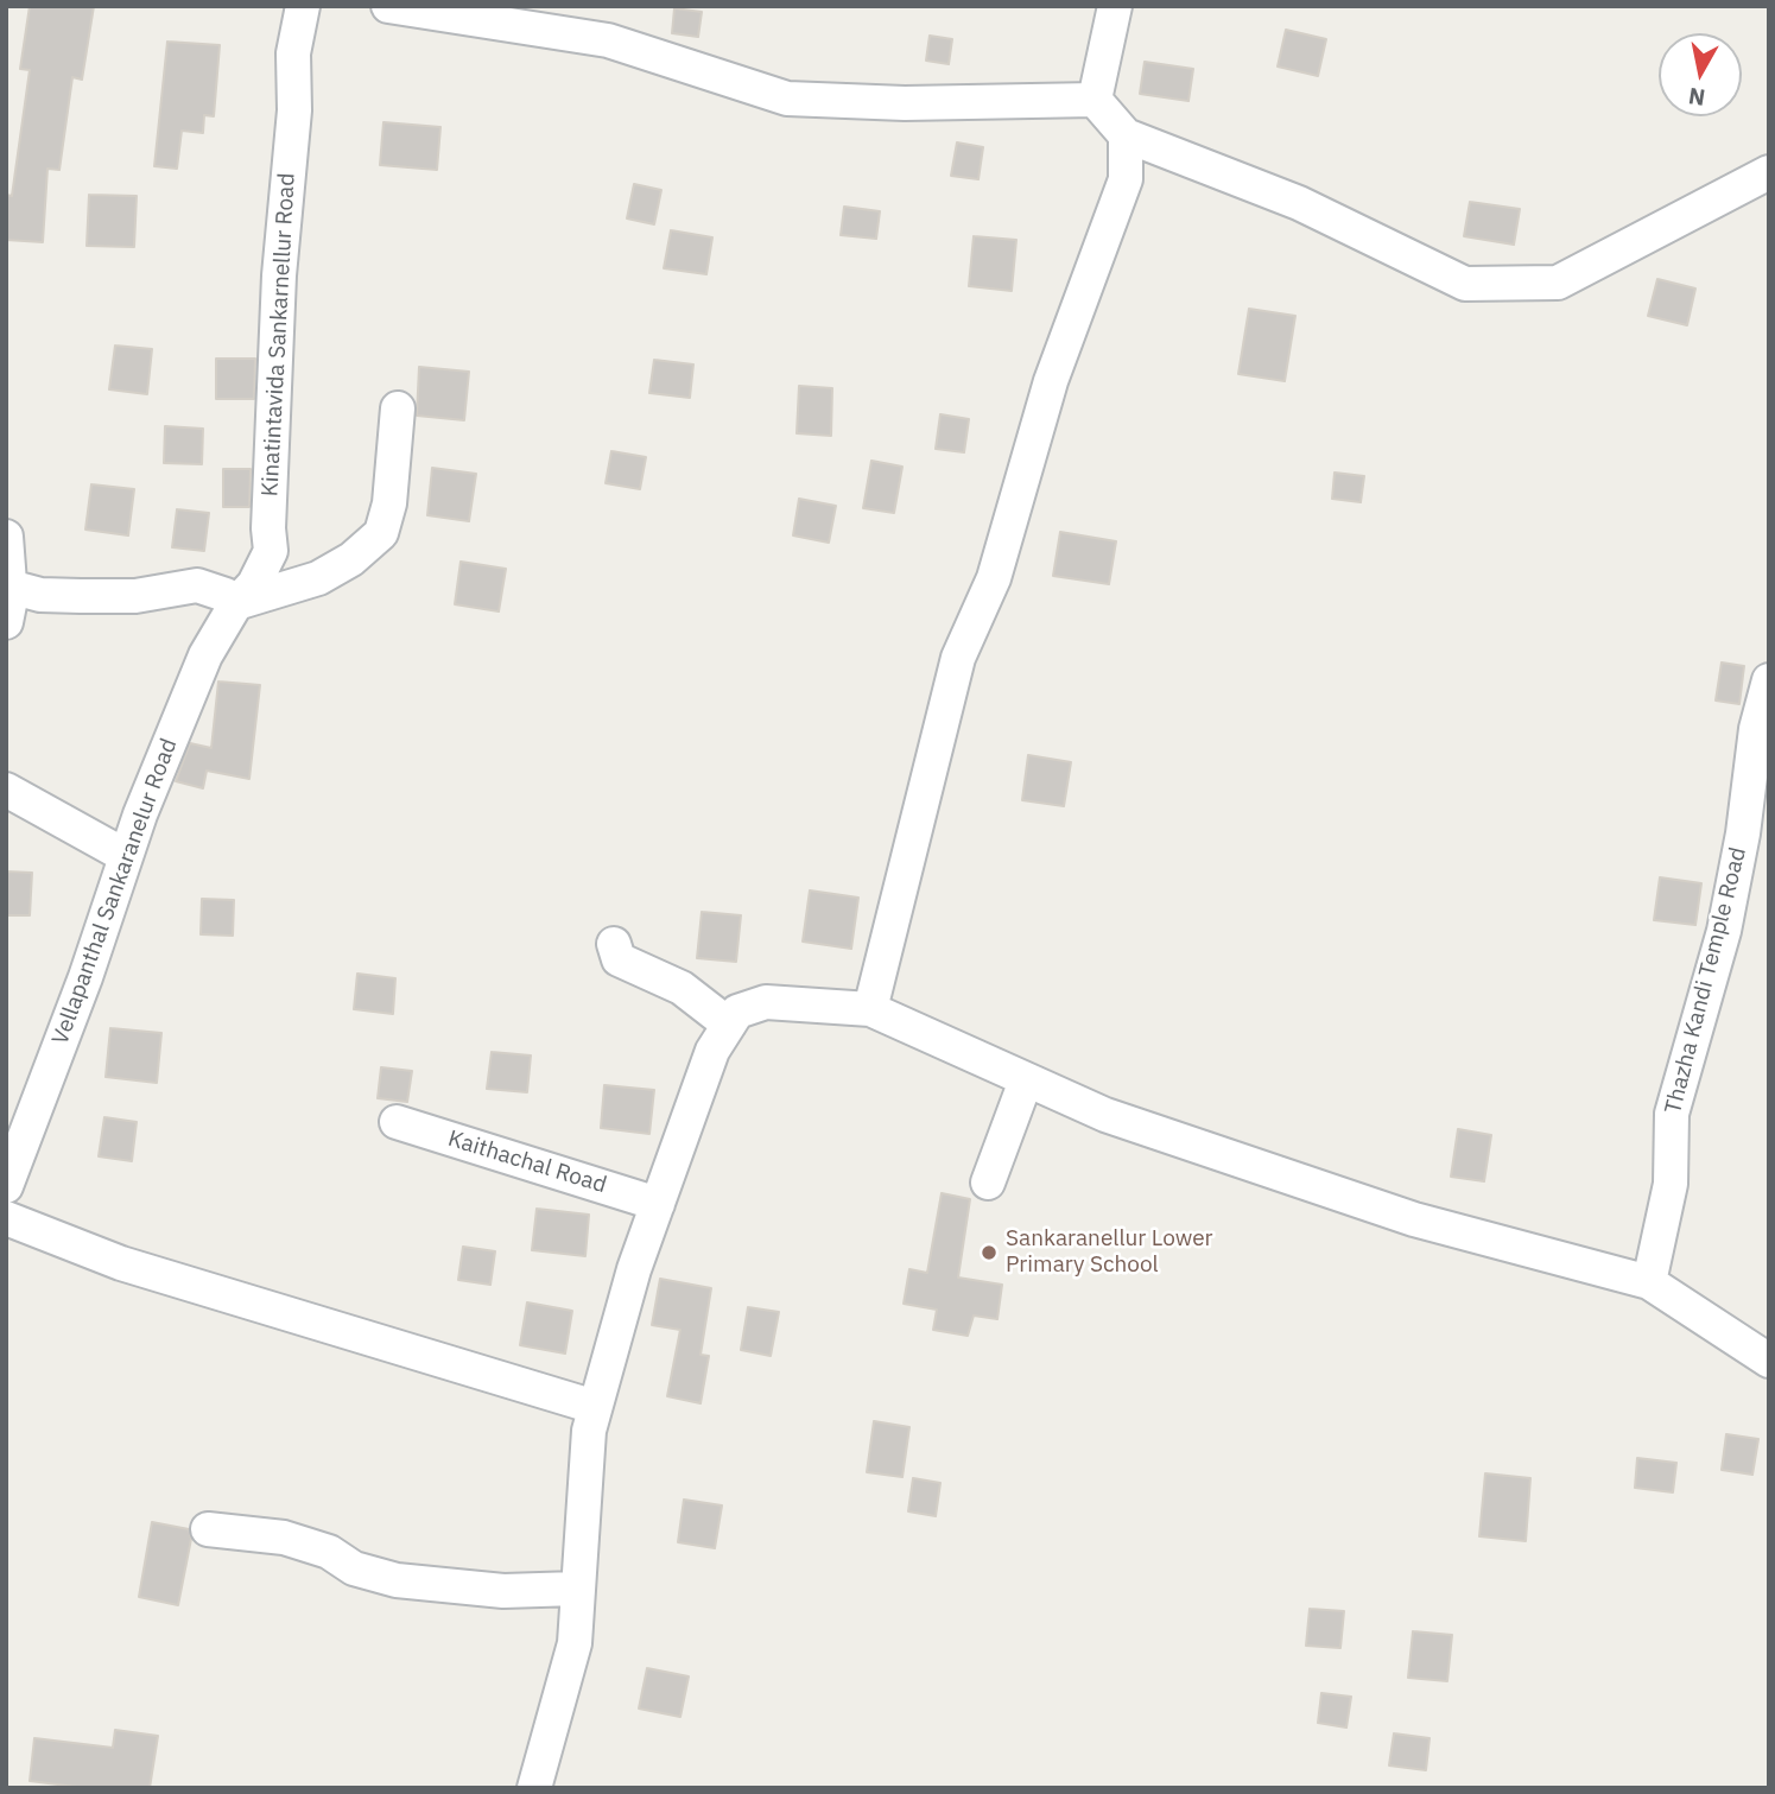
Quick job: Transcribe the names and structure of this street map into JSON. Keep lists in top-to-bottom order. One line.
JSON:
{"streets":{"street":["Kinatintavida Sankarnellur Road","Vellapanthal Sankaranelur Road","Thazha Kandi Temple Road","Kaithachal Road"]},"crossings":[["Kinatintavida Sankarnellur Road","Vellapanthal Sankaranelur Road"]],"places":["Sankaranellur Lower Primary School"],"north":"bottom"}
